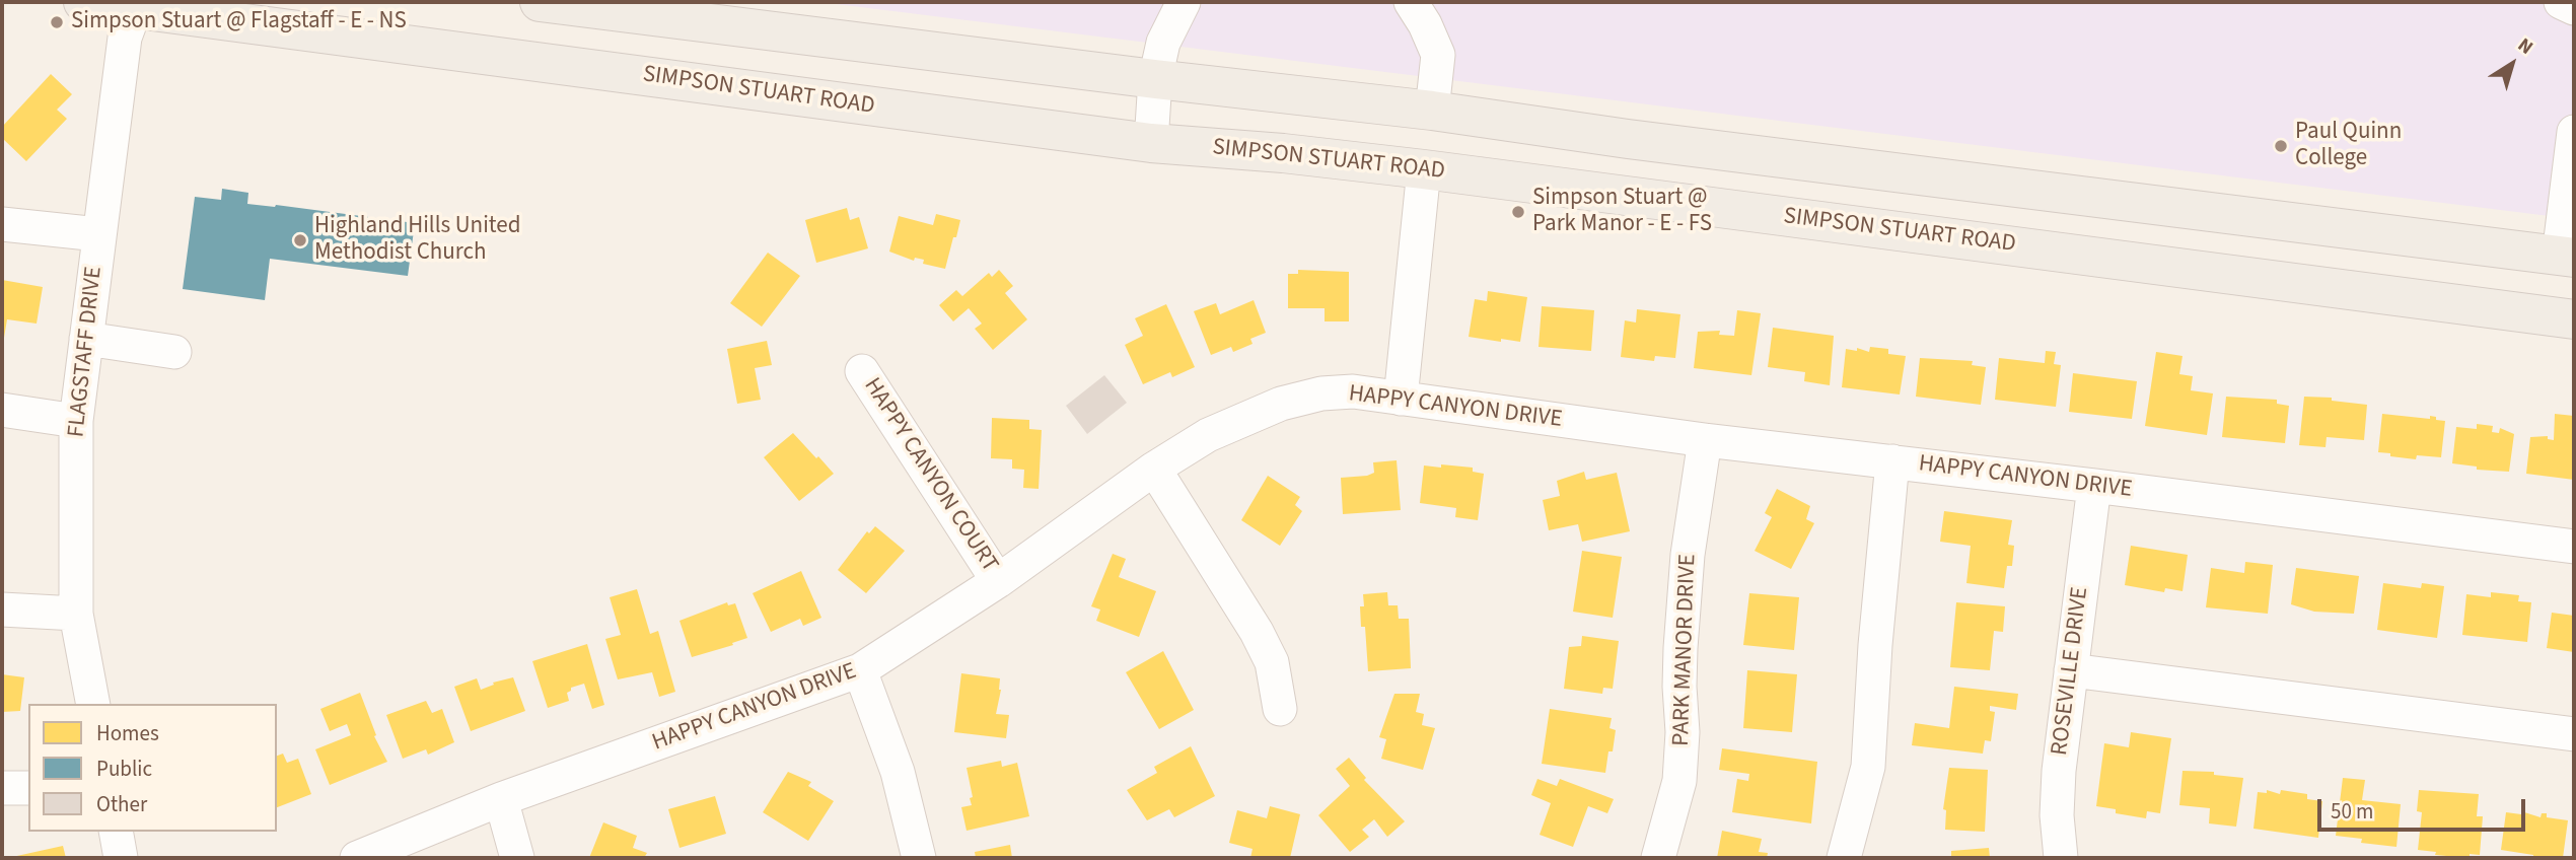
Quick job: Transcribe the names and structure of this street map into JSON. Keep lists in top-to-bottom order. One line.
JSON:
{"streets":{"main road":["SIMPSON STUART ROAD"],"street":["FLAGSTAFF DRIVE","HAPPY CANYON DRIVE","HAPPY CANYON COURT","PARK MANOR DRIVE","ROSEVILLE DRIVE"]},"crossings":[["SIMPSON STUART ROAD","FLAGSTAFF DRIVE"],["HAPPY CANYON DRIVE","HAPPY CANYON COURT"],["HAPPY CANYON DRIVE","PARK MANOR DRIVE"],["HAPPY CANYON DRIVE","ROSEVILLE DRIVE"]],"places":["Simpson Stuart @ Flagstaff - E - NS","Paul Quinn College","Simpson Stuart @ Park Manor - E - FS","Highland Hills United Methodist Church"],"legend":["Homes","Public","Other"],"scale_bar":"50 m","north":"top right"}
